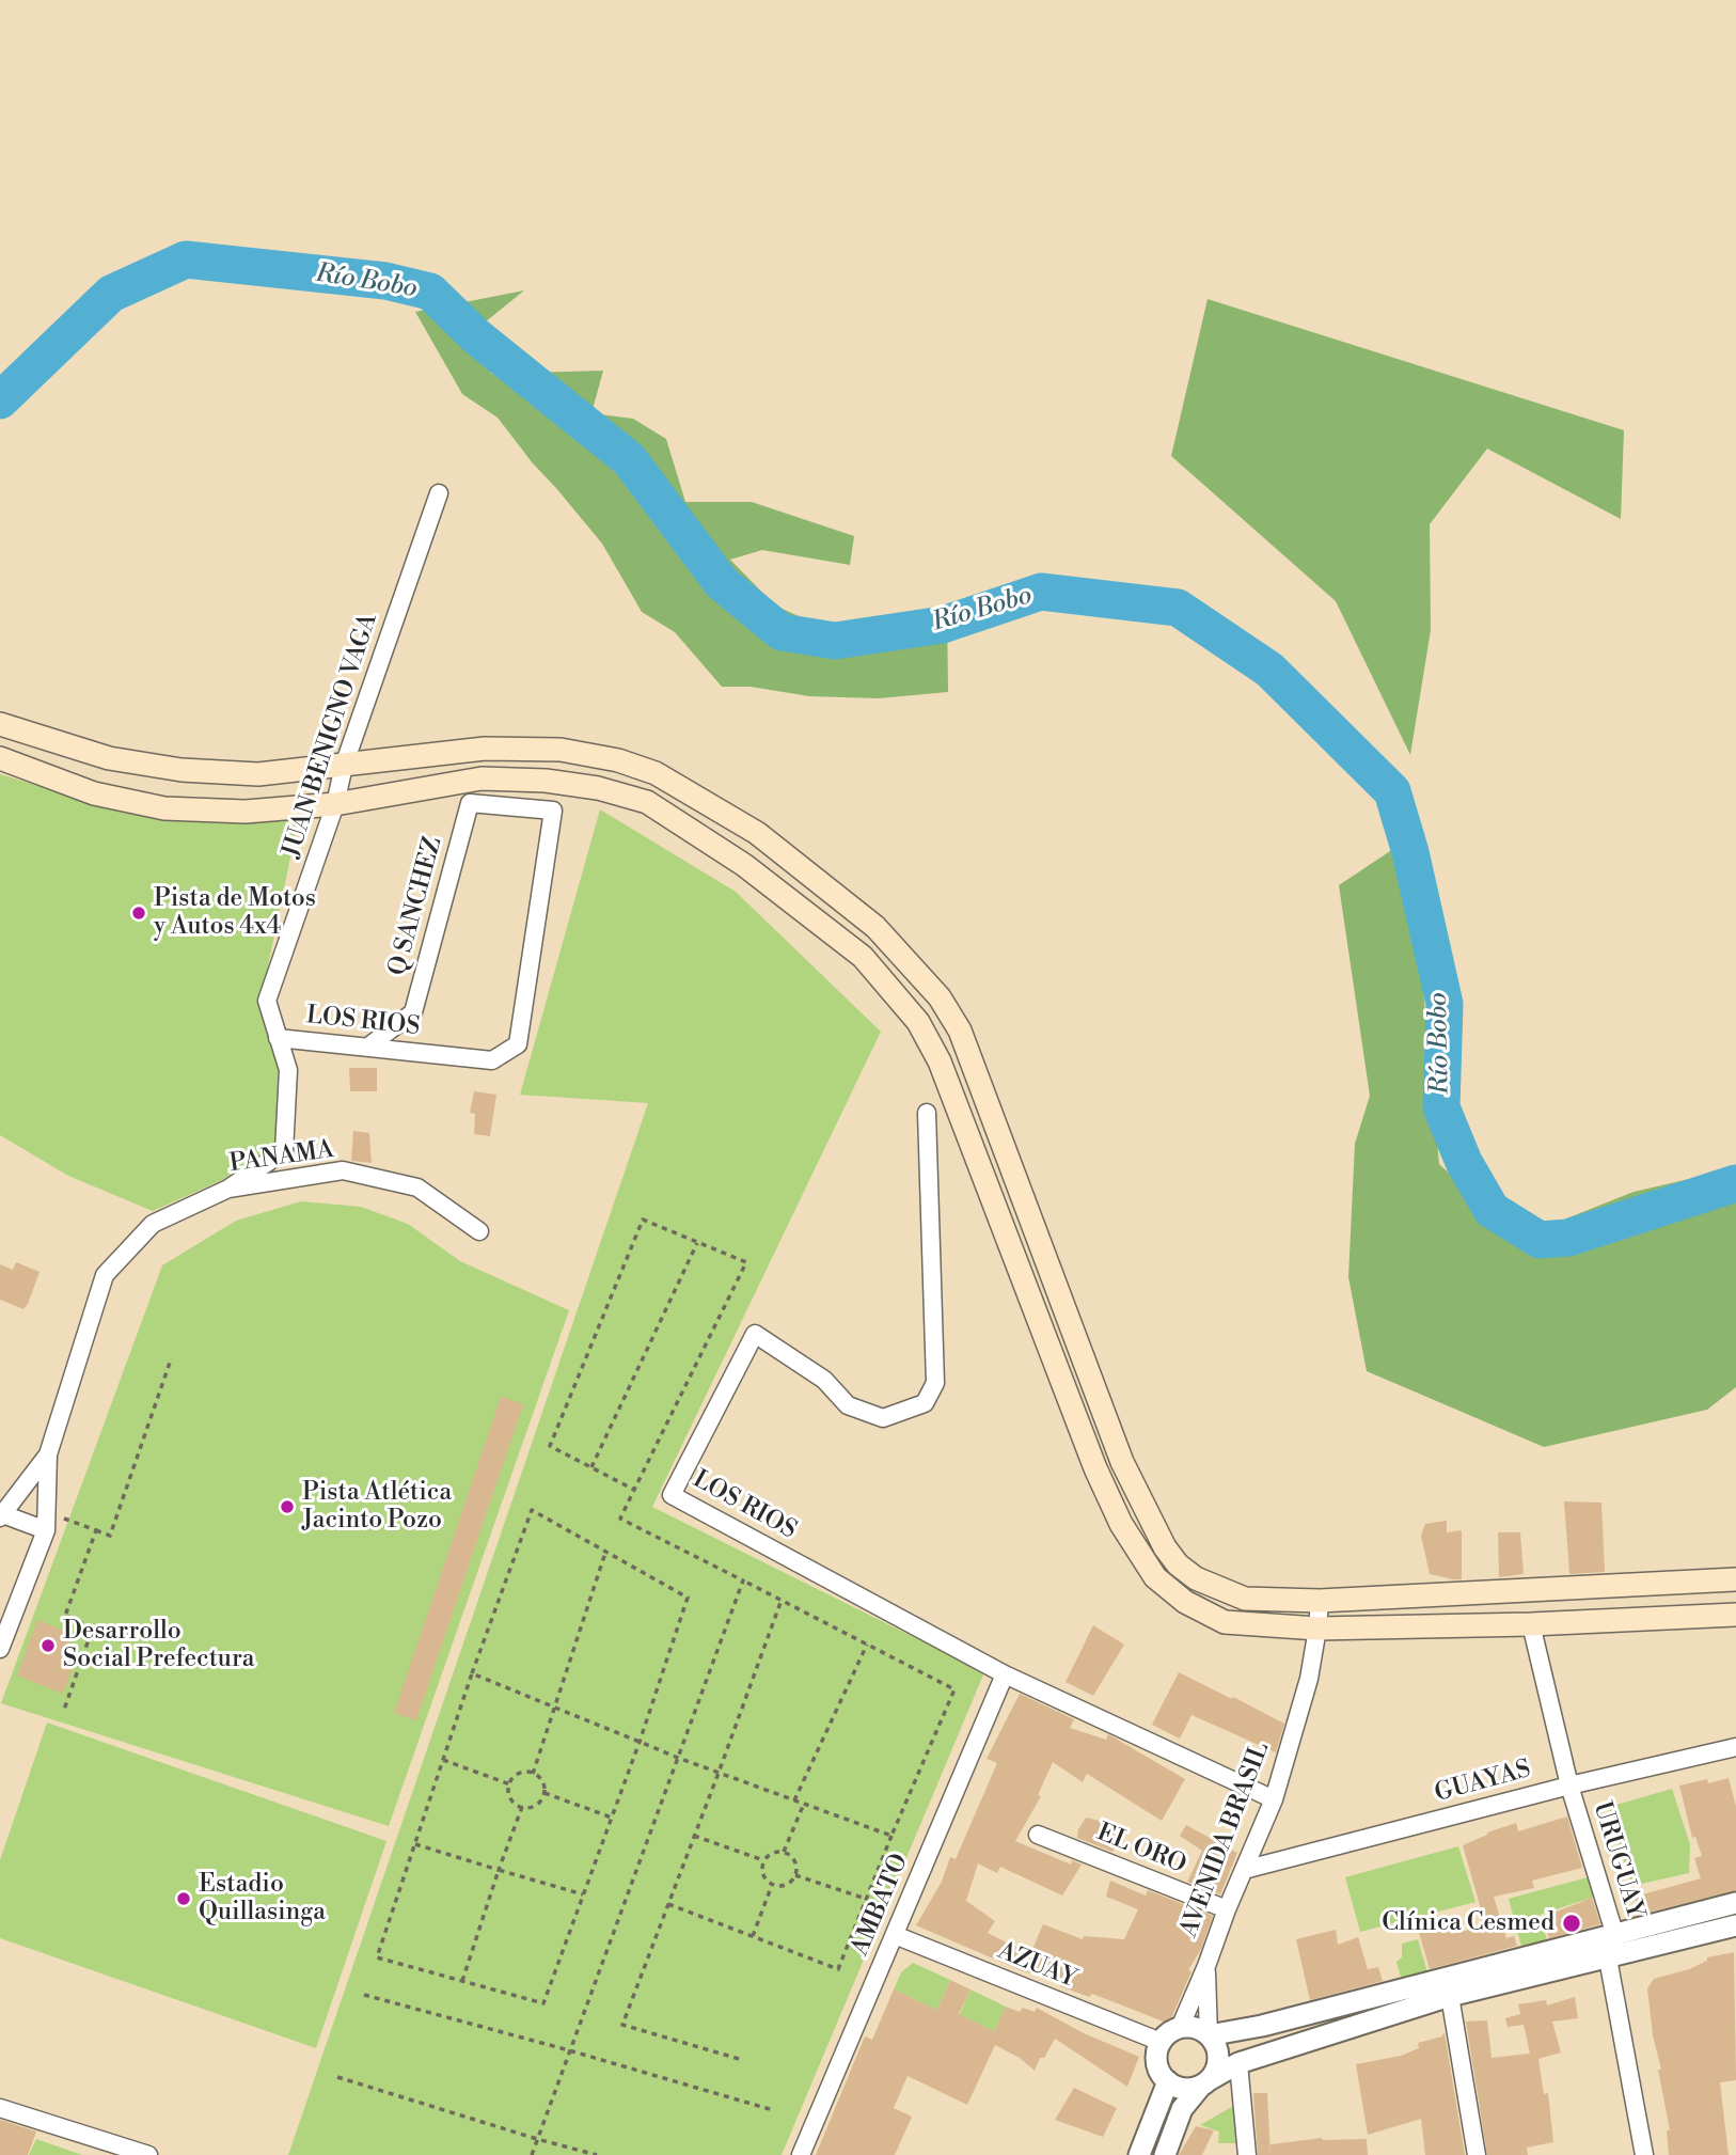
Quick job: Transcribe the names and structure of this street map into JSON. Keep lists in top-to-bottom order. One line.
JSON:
{"streets":{"street":["JUAN BENIGNO VAGA","Q SANCHEZ","LOS RIOS","PANAMA","GUAYAS","AVENIDA BRASIL","EL ORO","URUGUAY","AMBATO","AZUAY"]},"crossings":[["JUAN BENIGNO VAGA","LOS RIOS"],["Q SANCHEZ","LOS RIOS"],["LOS RIOS","PANAMA"],["LOS RIOS","AVENIDA BRASIL"],["LOS RIOS","AMBATO"],["GUAYAS","AVENIDA BRASIL"],["GUAYAS","URUGUAY"],["AVENIDA BRASIL","EL ORO"],["AVENIDA BRASIL","AZUAY"],["AMBATO","AZUAY"]],"water":["Río Bobo"],"places":["Pista de Motos y Autos 4x4","Pista Atlética Jacinto Pozo","Desarrollo Social Prefectura","Estadio Quillasinga","Clínica Cesmed"]}
